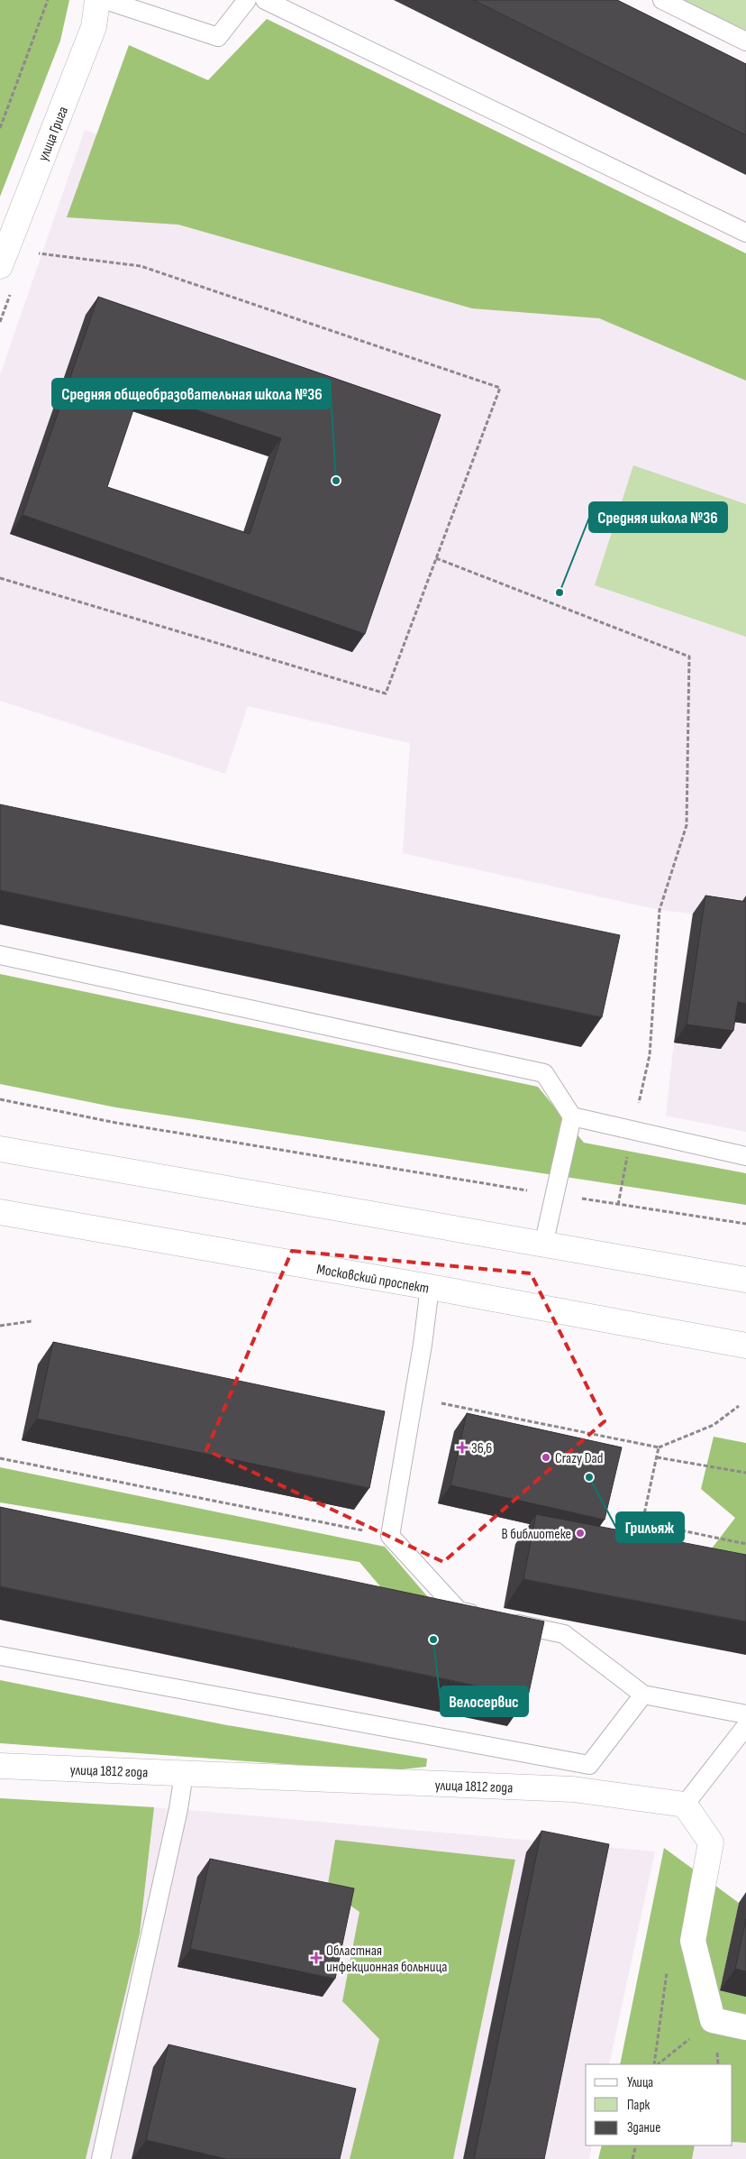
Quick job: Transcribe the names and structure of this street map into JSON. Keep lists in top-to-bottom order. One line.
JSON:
{"streets":{"main road":["улица Грига","Московский проспект","улица 1812 года"]},"places":{"other":["Средняя общеобразовательная школа №36","Средняя школа №36","Crazy Dad","Грильяж","В библиотеке","Велосервис"],"health":["36,6","Областная инфекционная больница"]},"legend":["Улица","Парк","Здание"]}
